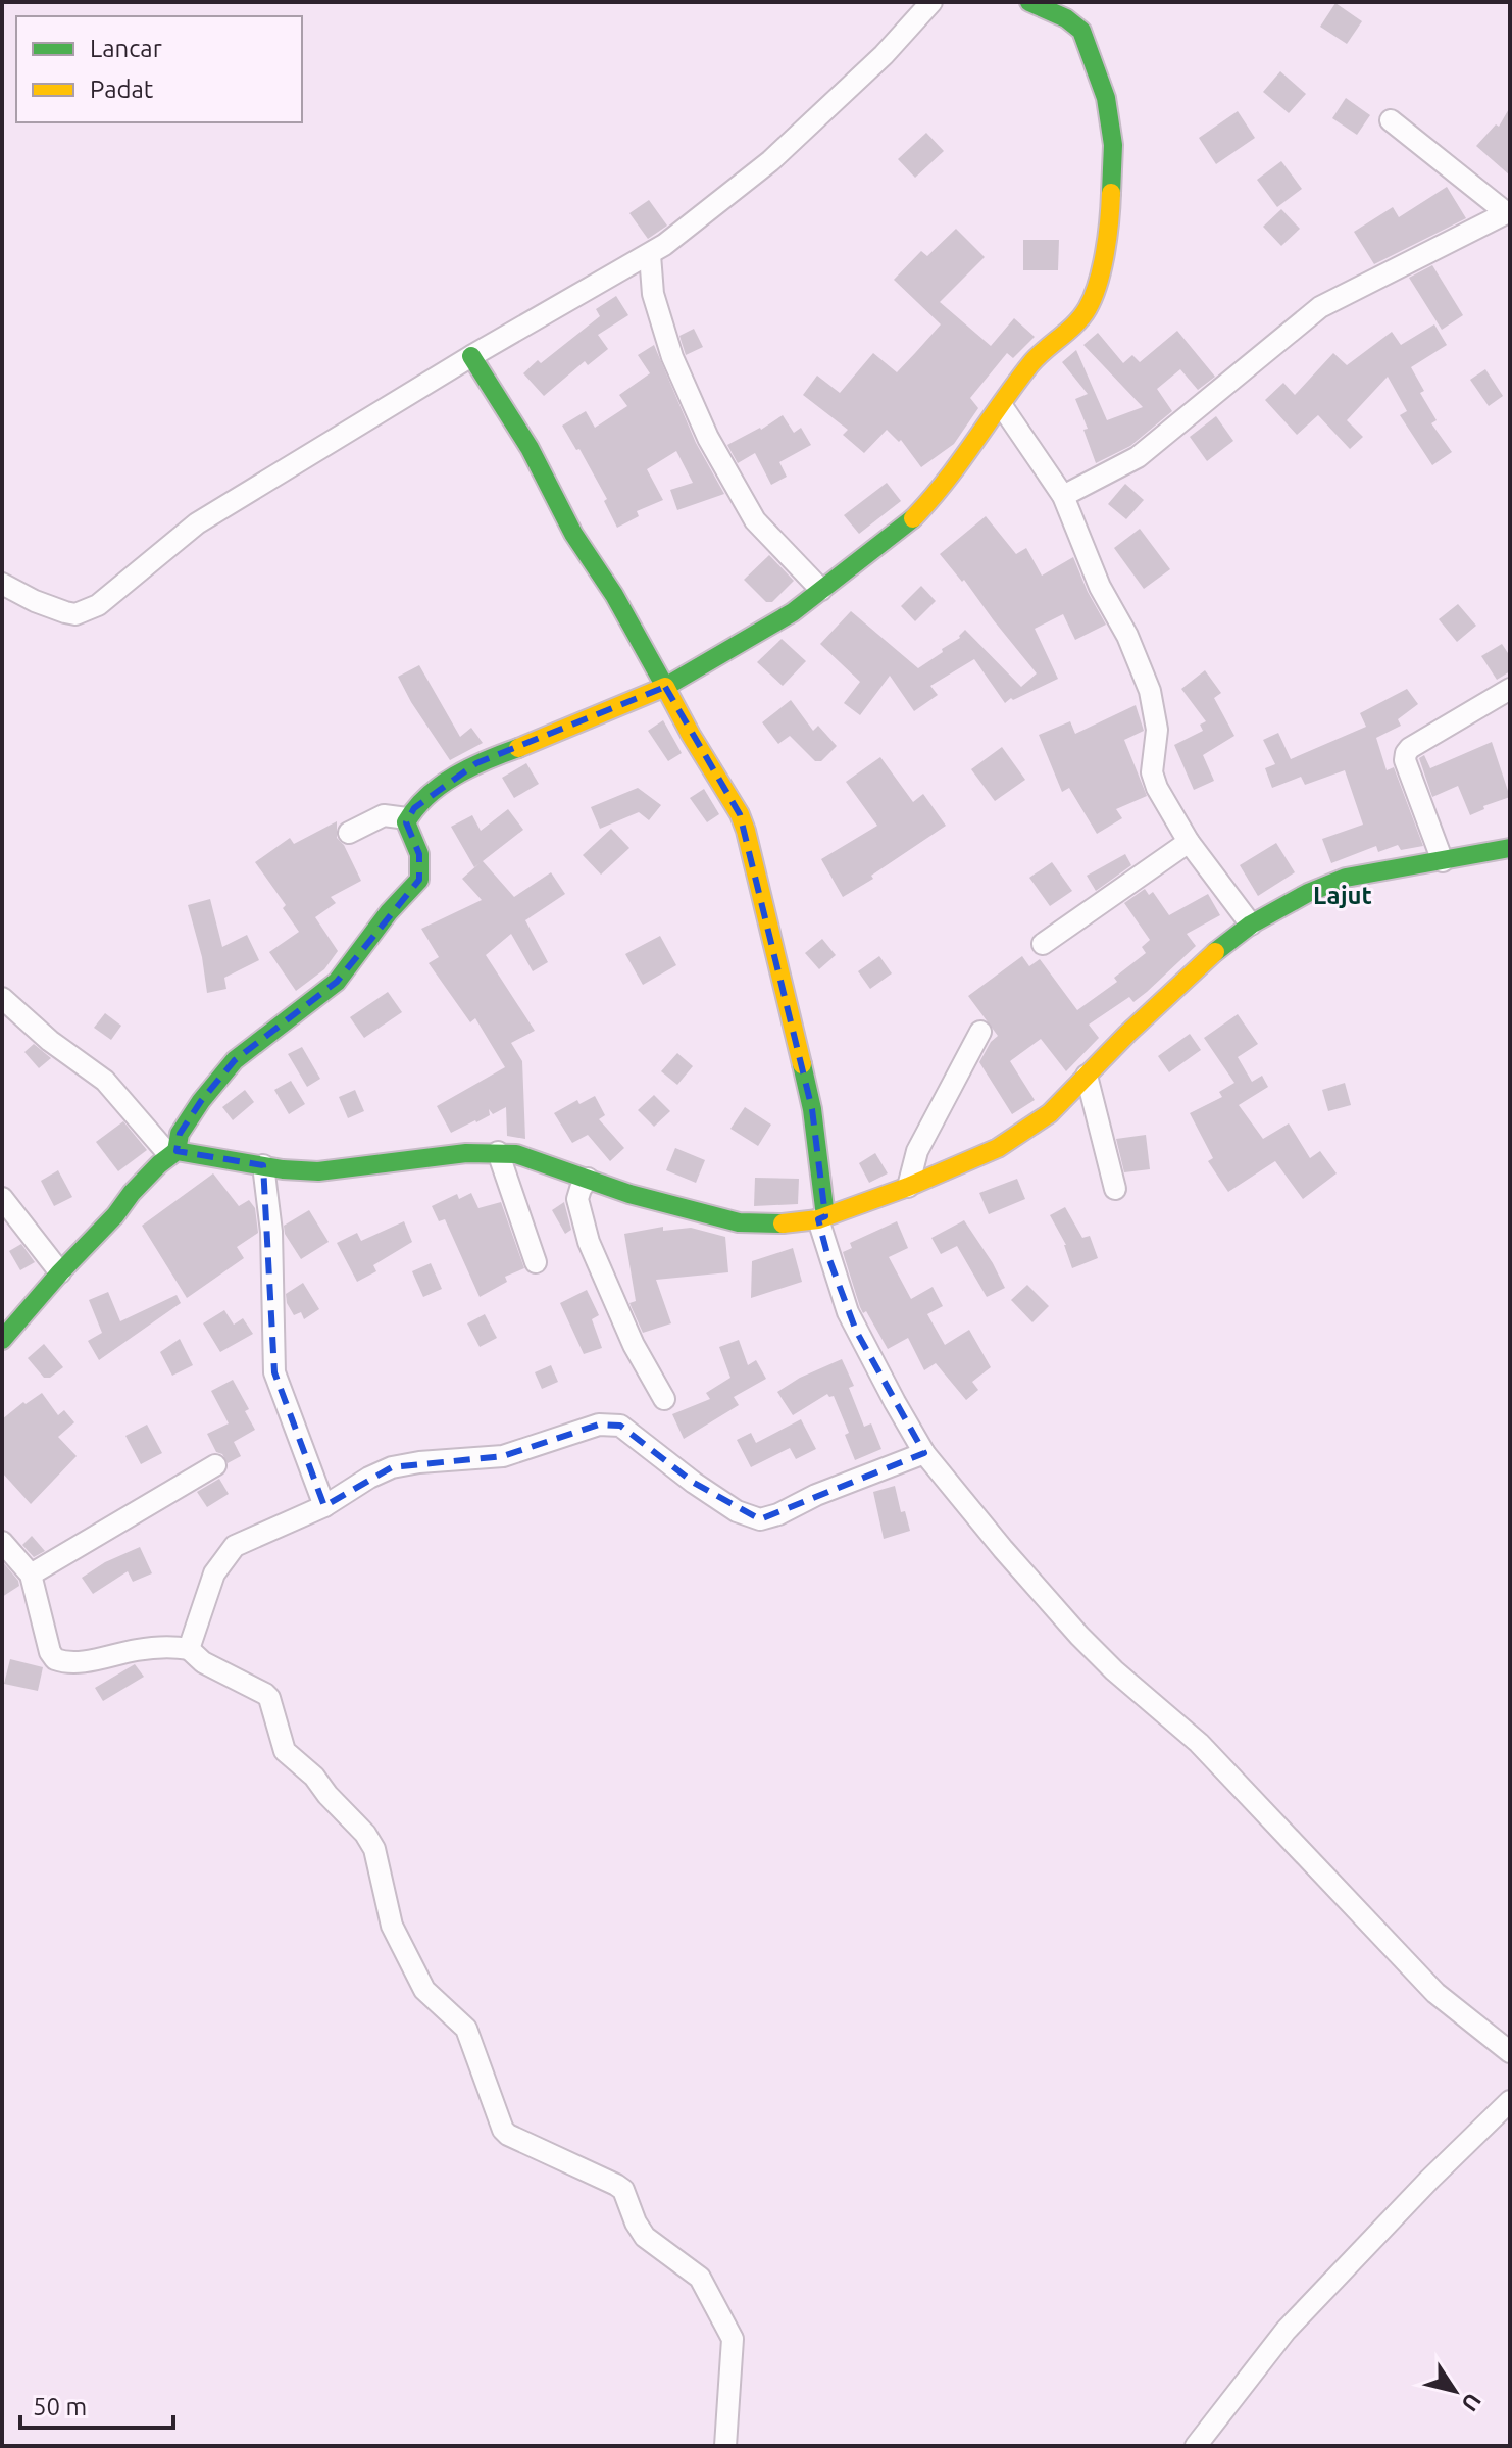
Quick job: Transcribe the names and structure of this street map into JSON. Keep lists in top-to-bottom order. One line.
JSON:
{"districts":["Lajut"],"legend":["Lancar","Padat"],"scale_bar":"50 m","north":"bottom right"}
